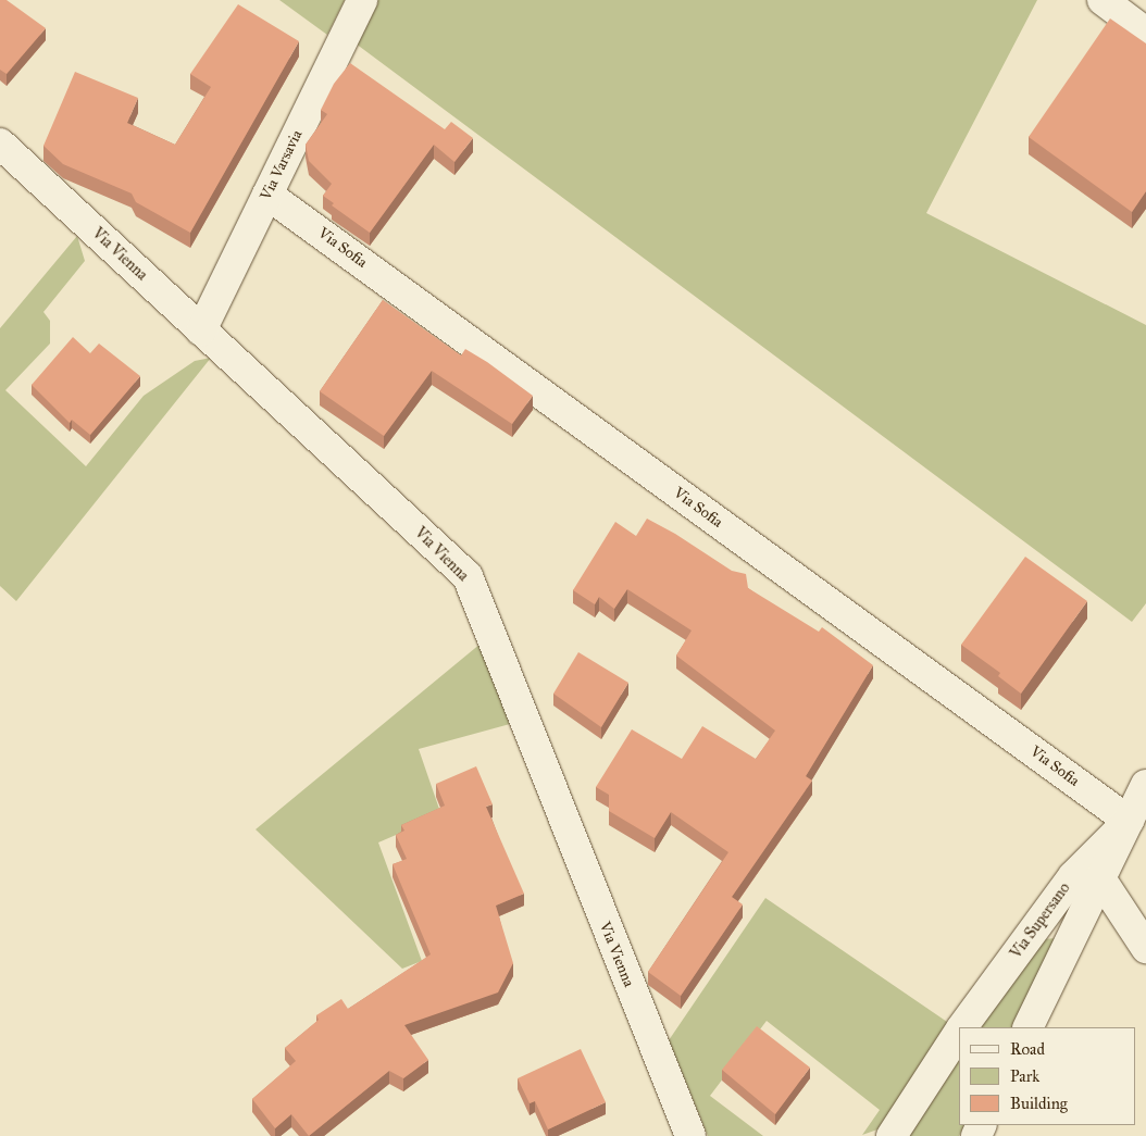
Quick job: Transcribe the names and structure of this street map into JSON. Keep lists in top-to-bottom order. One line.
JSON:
{"streets":{"street":["Via Varsavia","Via Sofia","Via Vienna","Via Supersano"]},"crossings":[["Via Varsavia","Via Sofia"],["Via Varsavia","Via Vienna"],["Via Sofia","Via Supersano"]],"legend":["Road","Park","Building"]}
